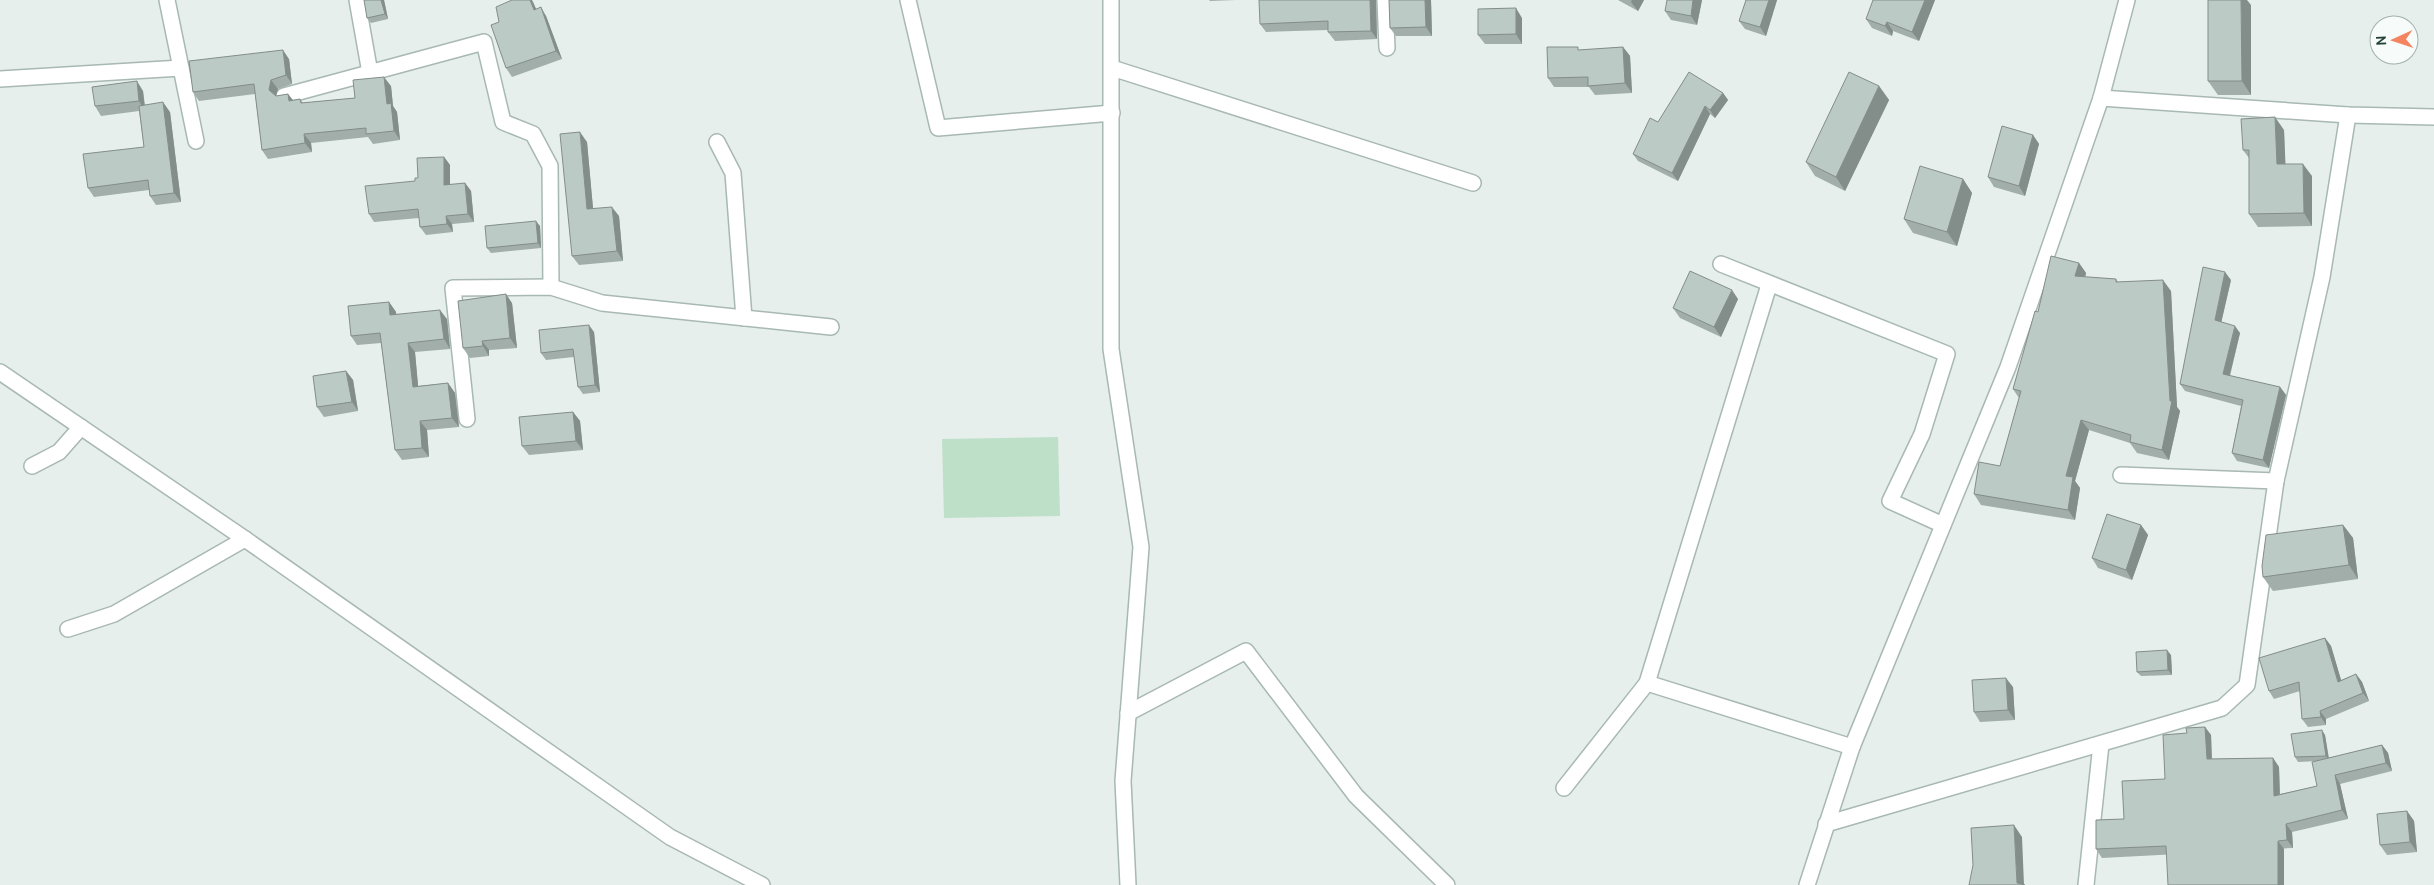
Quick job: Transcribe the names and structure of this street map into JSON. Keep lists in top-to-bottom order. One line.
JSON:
{"north":"left"}
